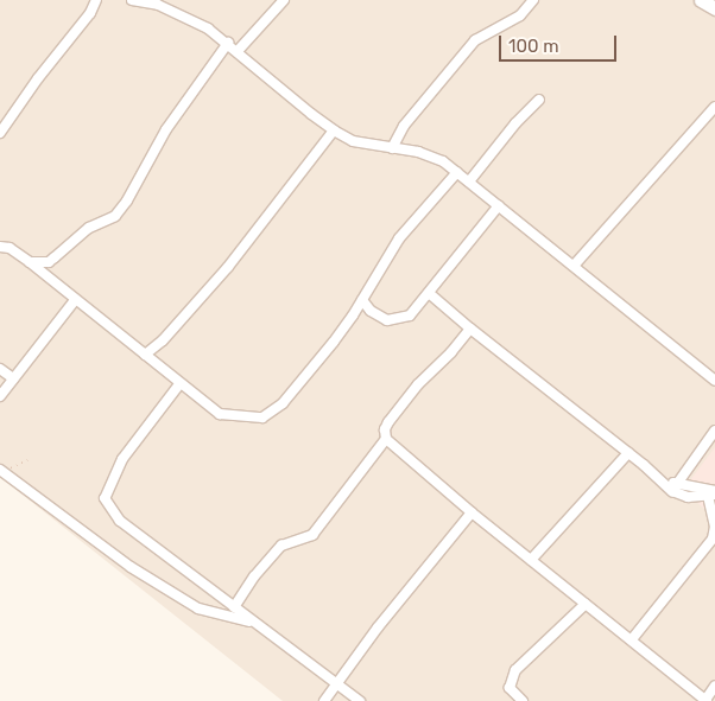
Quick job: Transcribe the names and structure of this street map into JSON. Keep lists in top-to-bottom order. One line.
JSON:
{"scale_bar":"100 m"}
